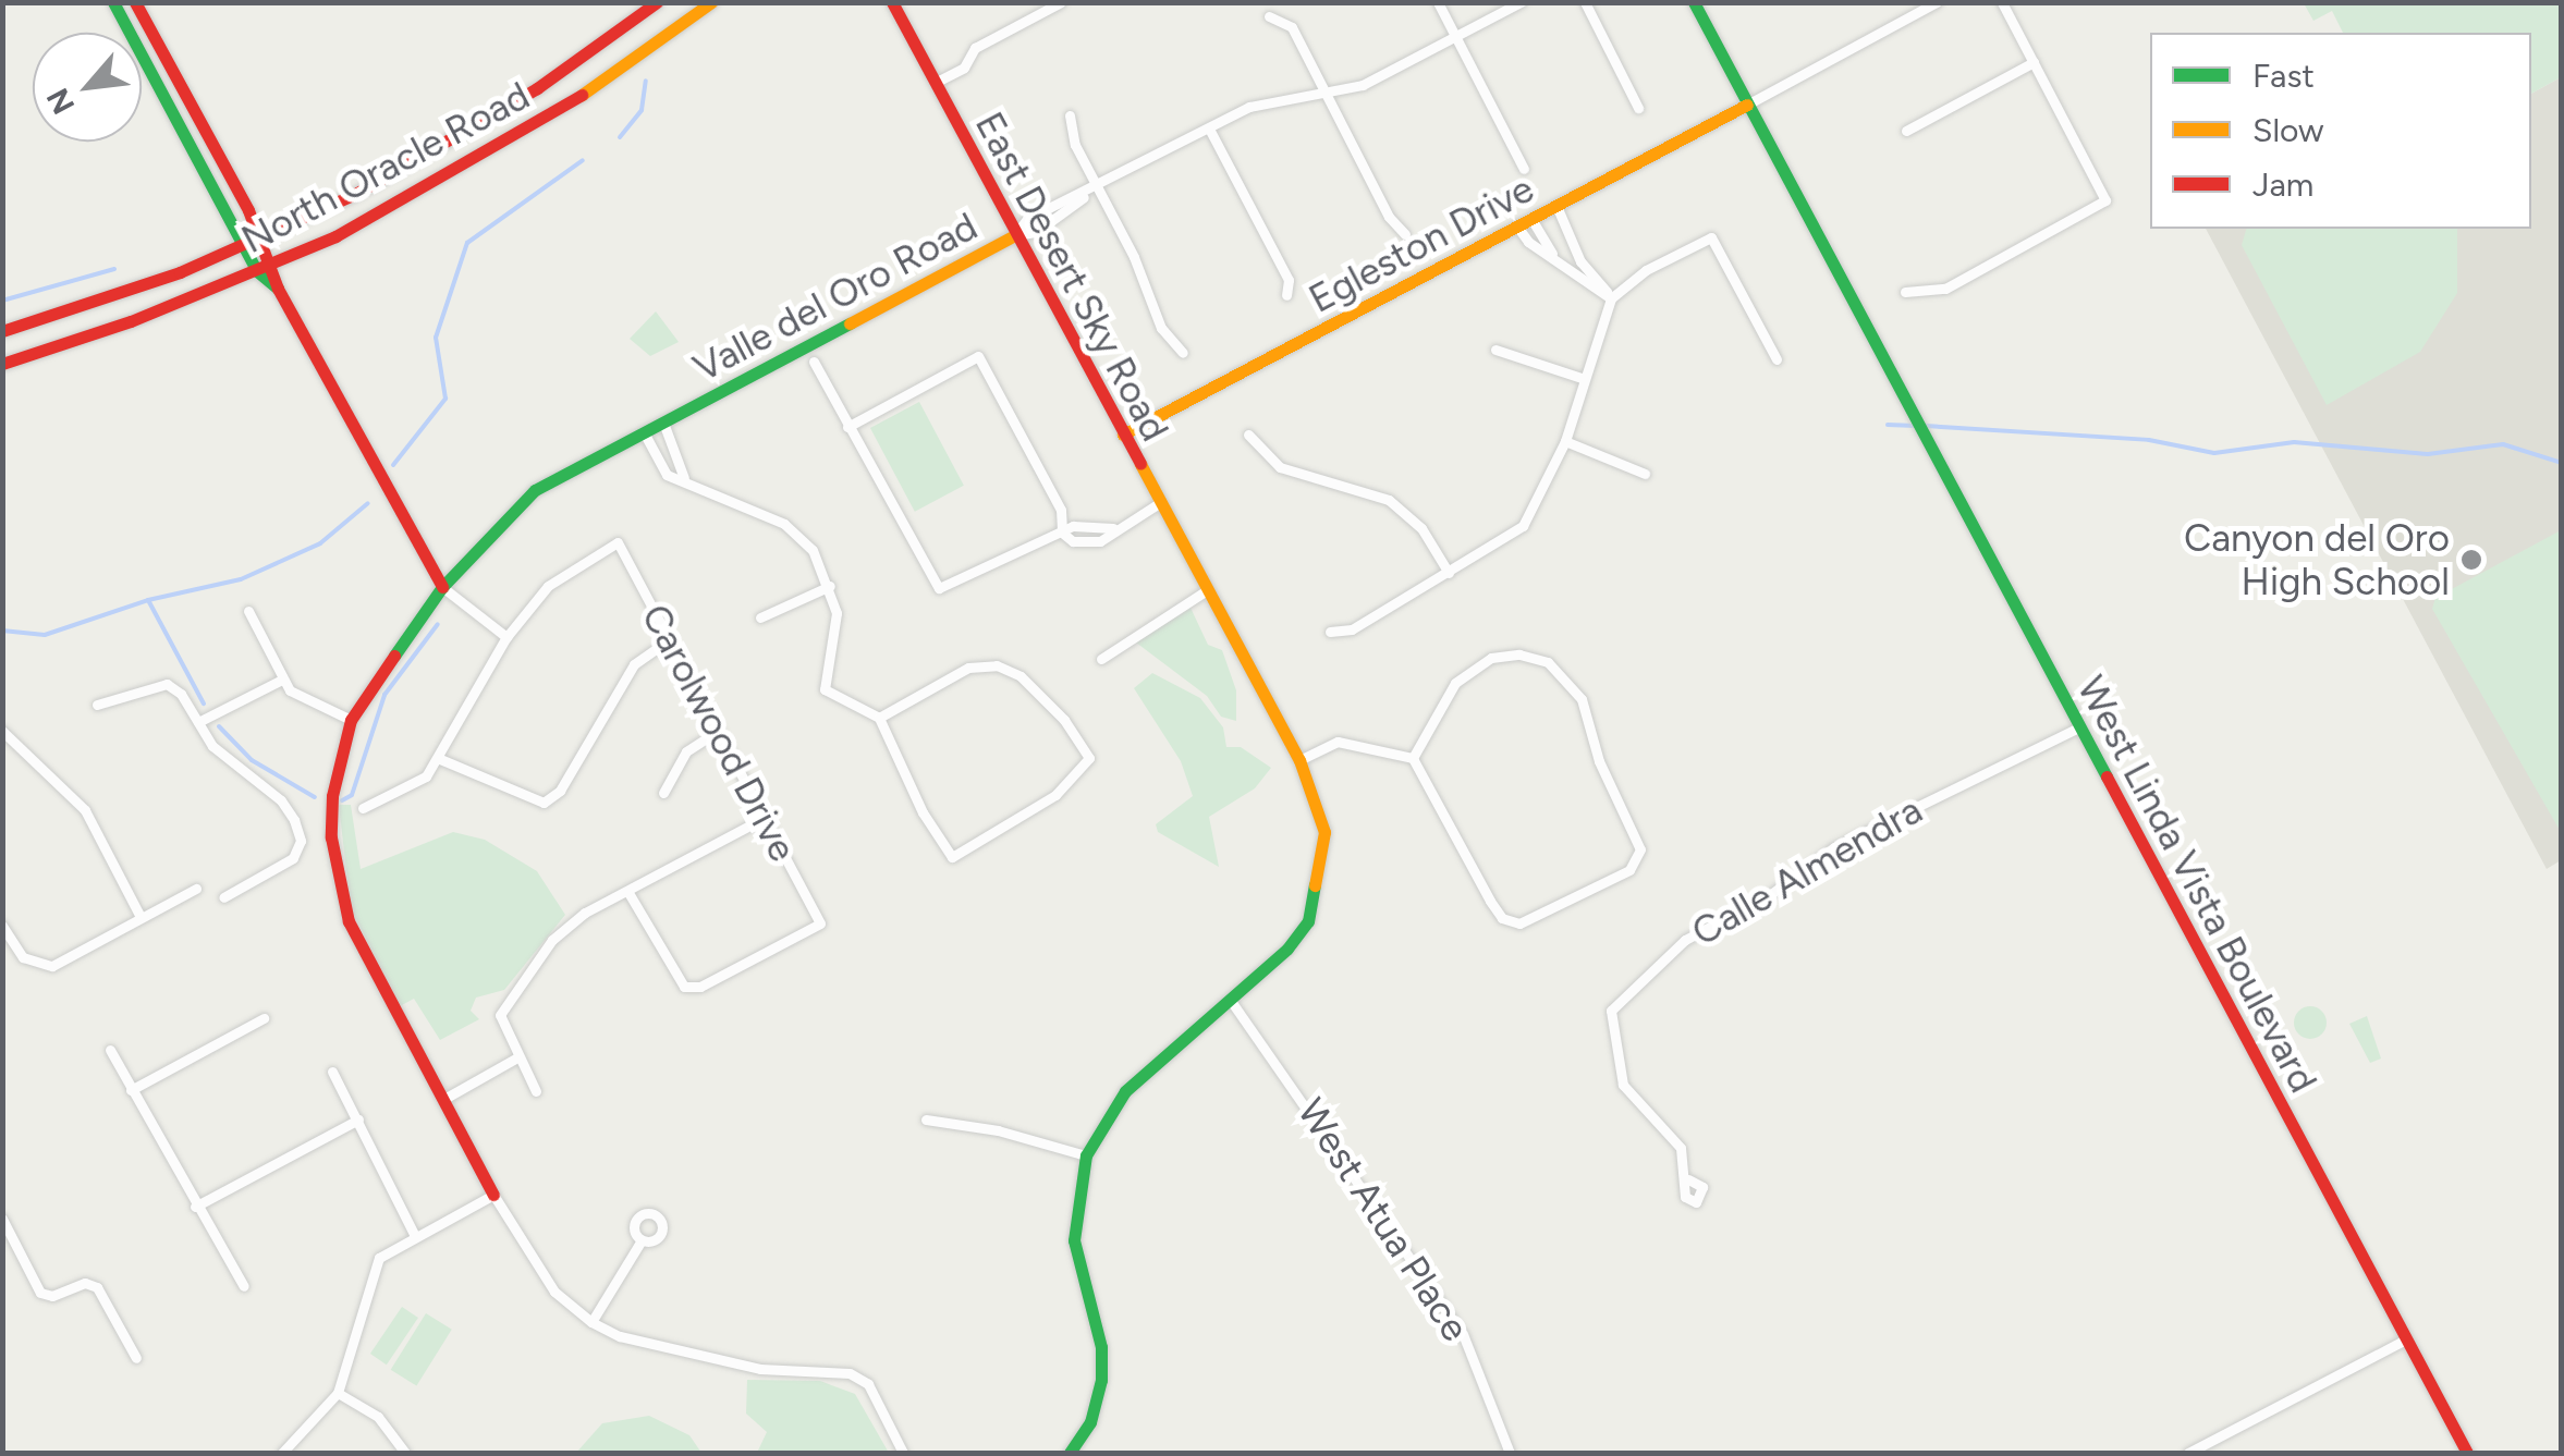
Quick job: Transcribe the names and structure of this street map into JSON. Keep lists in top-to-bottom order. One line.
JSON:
{"streets":{"main road":["North Oracle Road","Egleston Drive","East Desert Sky Road","Valle del Oro Road","West Linda Vista Boulevard"],"street":["Carolwood Drive","Calle Almendra","West Atua Place"]},"crossings":[["Egleston Drive","East Desert Sky Road"],["Egleston Drive","West Linda Vista Boulevard"],["East Desert Sky Road","Valle del Oro Road"],["East Desert Sky Road","West Atua Place"],["Calle Almendra","West Linda Vista Boulevard"]],"places":["Canyon del Oro High School"],"legend":["Fast","Slow","Jam"],"north":"bottom left"}
